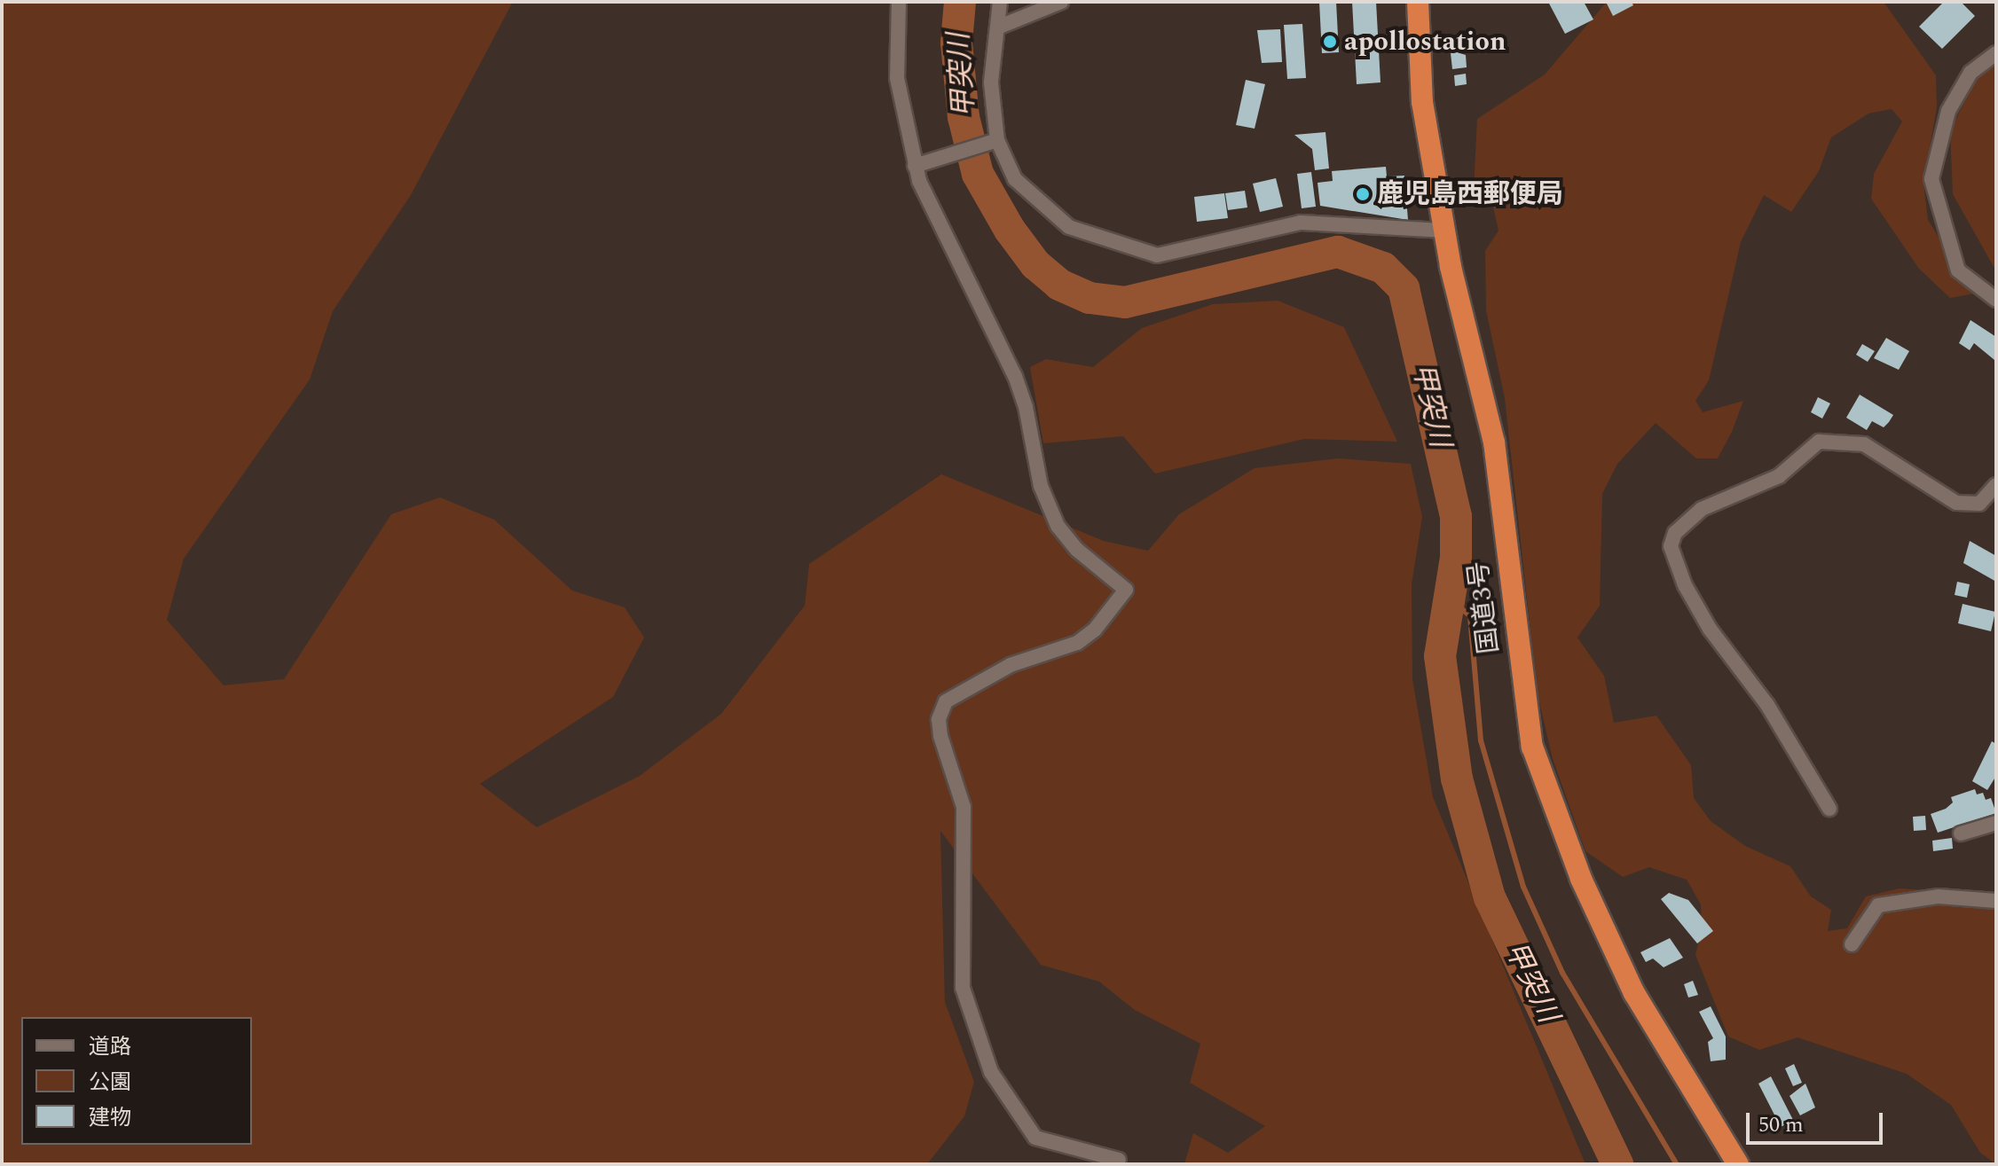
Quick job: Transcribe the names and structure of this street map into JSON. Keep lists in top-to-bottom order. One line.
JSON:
{"streets":{"highway":["国道3号"]},"water":["甲突川"],"places":["apollostation","鹿児島西郵便局"],"legend":["道路","公園","建物"],"scale_bar":"50 m"}
